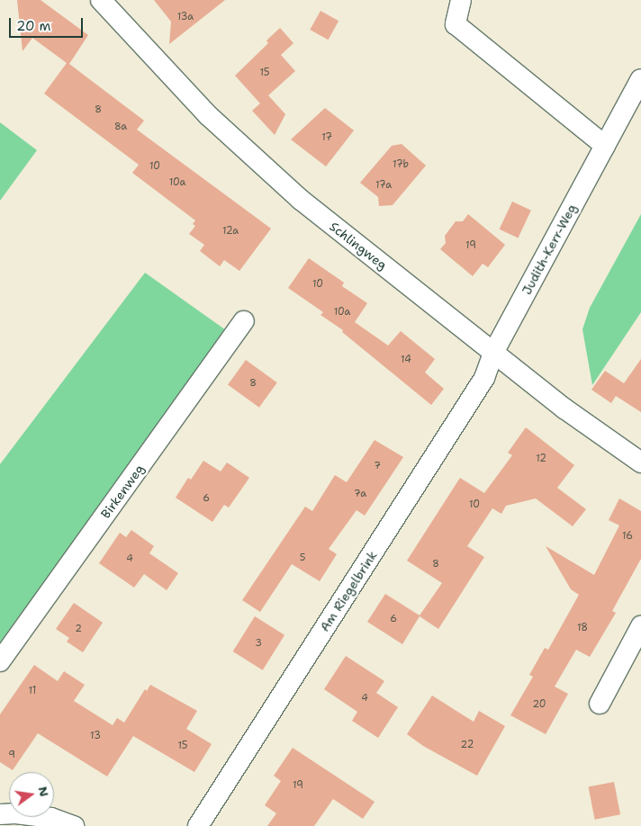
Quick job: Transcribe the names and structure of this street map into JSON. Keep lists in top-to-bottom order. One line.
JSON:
{"streets":{"street":["Schlingweg","Judith-Kerr-Weg","Birkenweg","Am Riegelbrink"]},"crossings":[["Schlingweg","Judith-Kerr-Weg"],["Schlingweg","Am Riegelbrink"],["Judith-Kerr-Weg","Am Riegelbrink"]],"house_numbers":["13a","15","8","8a","17","17b","10","10a","17a","12a","19","10","10a","14","8","12","7","7a","6","10","16","5","4","8","6","18","2","3","11","4","20","13","22","15","9","19"],"scale_bar":"20 m","north":"right"}
